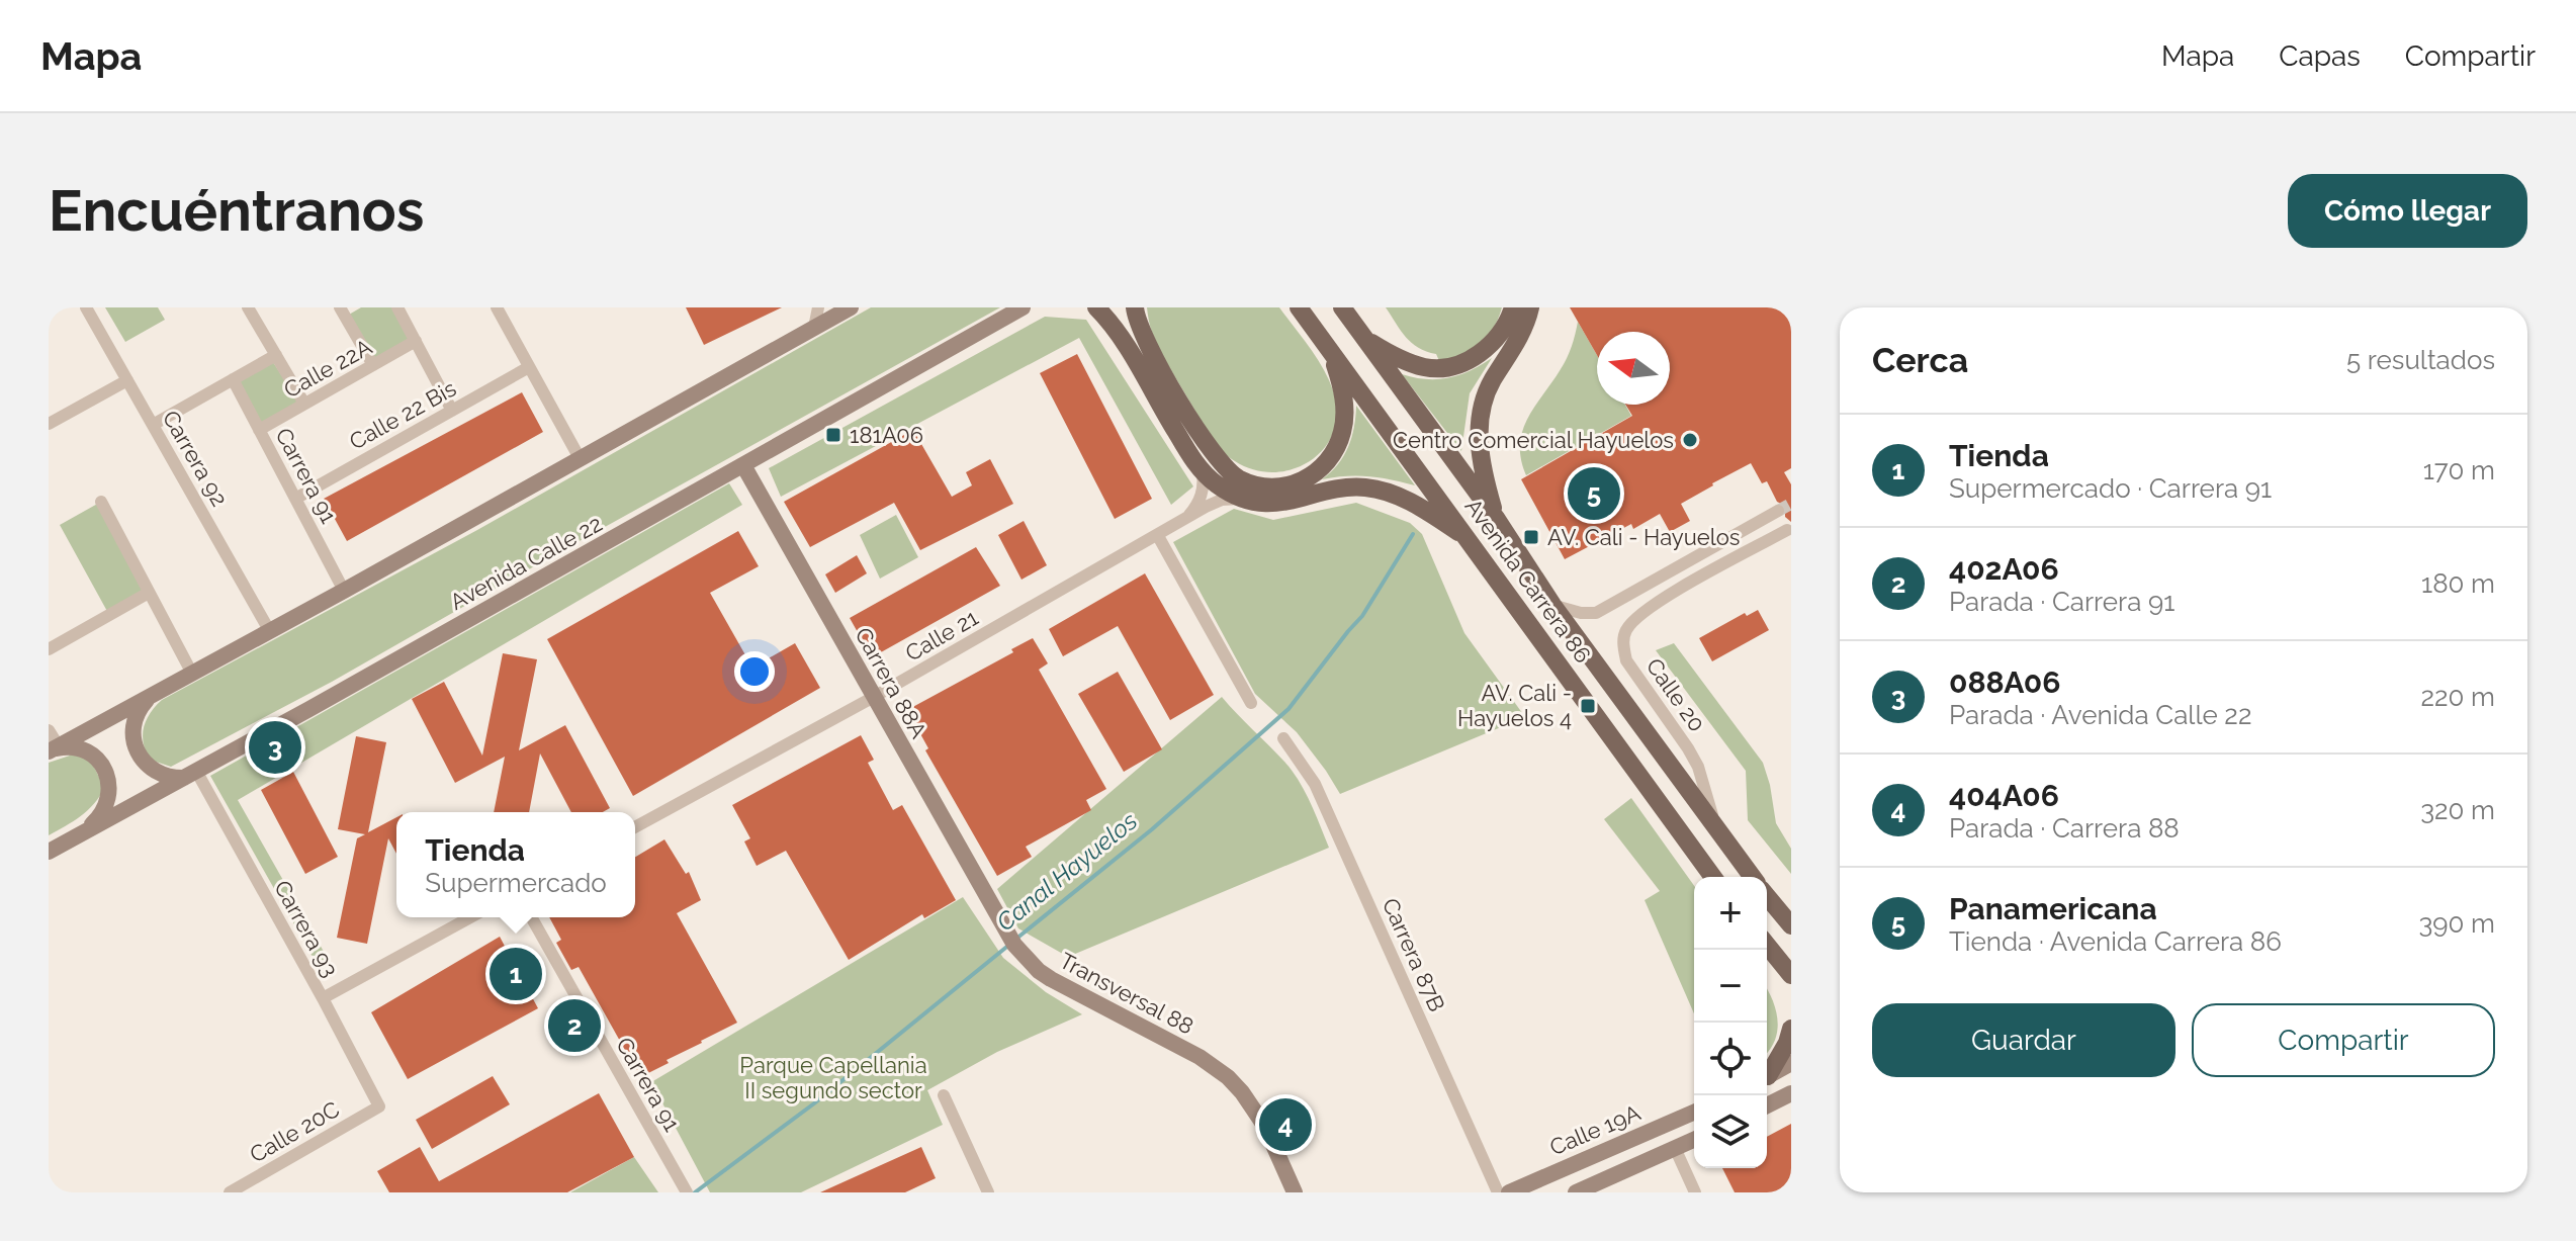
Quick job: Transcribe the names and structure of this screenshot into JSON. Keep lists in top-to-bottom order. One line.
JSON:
{"streets":{"main road":["Avenida Calle 22","Avenida Carrera 86","Carrera 88A","Transversal 88","Calle 19A"],"street":["Calle 22A","Calle 22 Bis","Carrera 92","Carrera 91","Calle 21","Calle 20","Carrera 93","Carrera 87B","Calle 20C"]},"crossings":[["Calle 22A","Carrera 91"],["Calle 22 Bis","Carrera 91"],["Avenida Calle 22","Carrera 88A"],["Avenida Calle 22","Carrera 93"],["Avenida Carrera 86","Calle 20"],["Calle 21","Carrera 88A"],["Carrera 88A","Transversal 88"],["Carrera 93","Calle 20C"]],"water":["Canal Hayuelos"],"parks":["Parque Capellania II segundo sector"],"places":{"transit":["181A06","AV. Cali - Hayuelos","AV. Cali - Hayuelos 4"],"other":["Centro Comercial Hayuelos"]},"north":"left","page":{"header":"Mapa","nav":["Mapa","Capas","Compartir"],"buttons":["Cómo llegar",["Guardar","Compartir"]],"title":"Encuéntranos","heading":["Cerca","5 resultados"],"list":[{"mark":"1","name":"Tienda","note":"Supermercado · Carrera 91","value":"170 m"},{"mark":"2","name":"402A06","note":"Parada · Carrera 91","value":"180 m"},{"mark":"3","name":"088A06","note":"Parada · Avenida Calle 22","value":"220 m"},{"mark":"4","name":"404A06","note":"Parada · Carrera 88","value":"320 m"},{"mark":"5","name":"Panamericana","note":"Tienda · Avenida Carrera 86","value":"390 m"}],"pins":["5","3","1","2","4"],"popup":["Tienda","Supermercado"],"map_buttons":["+","−"]}}
